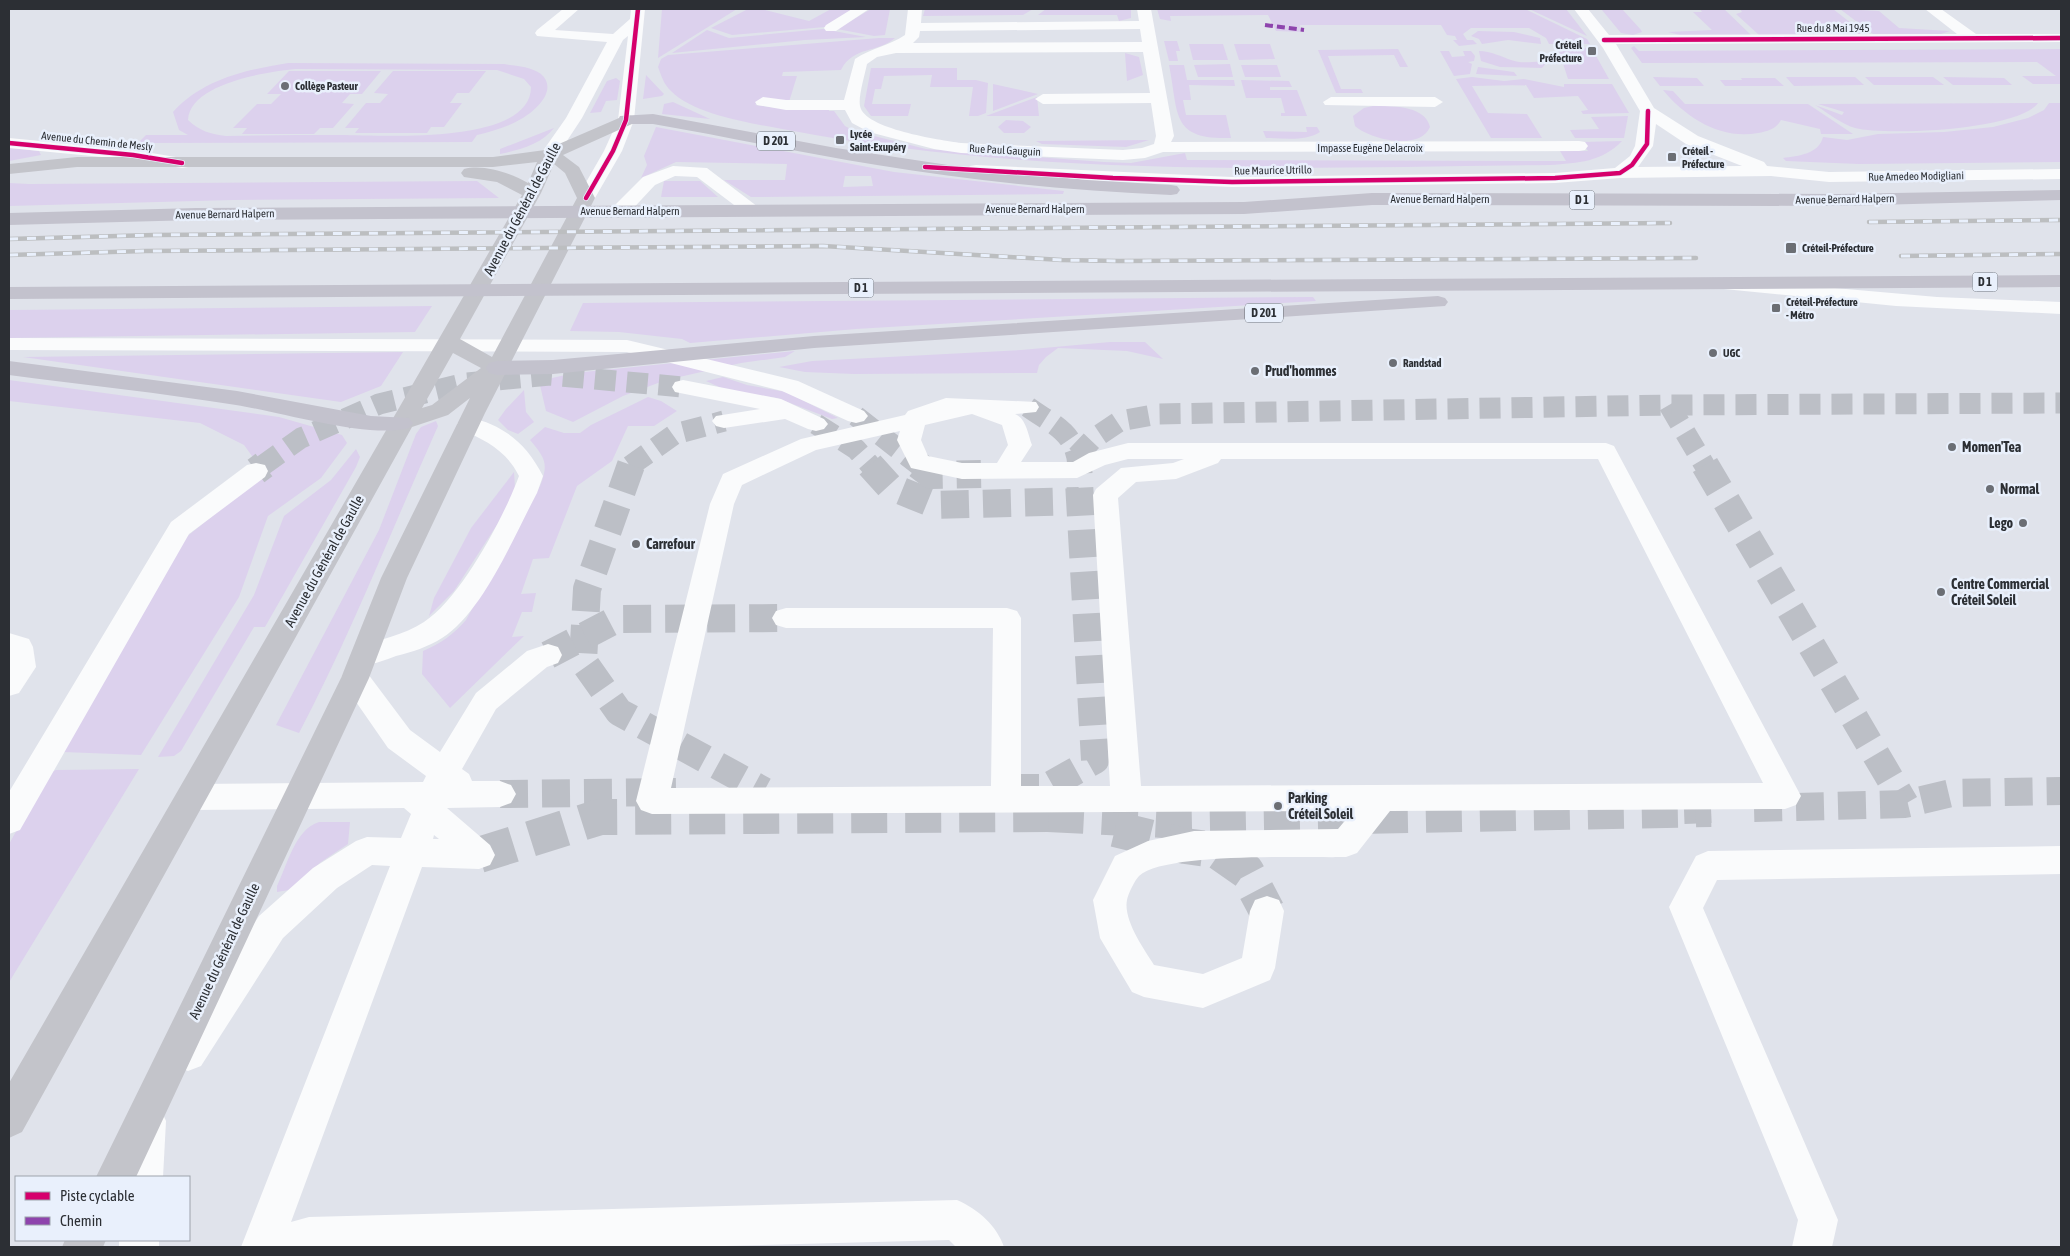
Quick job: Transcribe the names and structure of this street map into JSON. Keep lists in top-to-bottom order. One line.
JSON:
{"streets":{"highway":["D 201","Avenue Bernard Halpern","D 1"],"main road":["Avenue du Chemin de Mesly","Avenue du Général de Gaulle"],"street":["Rue du 8 Mai 1945","Impasse Eugène Delacroix","Rue Paul Gauguin","Rue Maurice Utrillo","Rue Amedeo Modigliani"]},"crossings":[["Avenue du Chemin de Mesly","D 201"],["Avenue du Chemin de Mesly","Avenue du Général de Gaulle"],["D 201","Rue Maurice Utrillo"],["D 201","Avenue Bernard Halpern"],["D 201","D 1"],["D 201","Avenue du Général de Gaulle"],["Impasse Eugène Delacroix","Rue Paul Gauguin"],["Rue Maurice Utrillo","Rue Amedeo Modigliani"]],"places":{"transit":["Créteil Préfecture","Lycée Saint-Exupéry","Créteil - Préfecture","Créteil-Préfecture","Créteil-Préfecture - Métro"],"other":["Collège Pasteur","UGC","Randstad","Prud'hommes","Momen'Tea","Normal","Lego","Carrefour","Centre Commercial Créteil Soleil","Parking Créteil Soleil"]},"legend":["Piste cyclable","Chemin"]}
